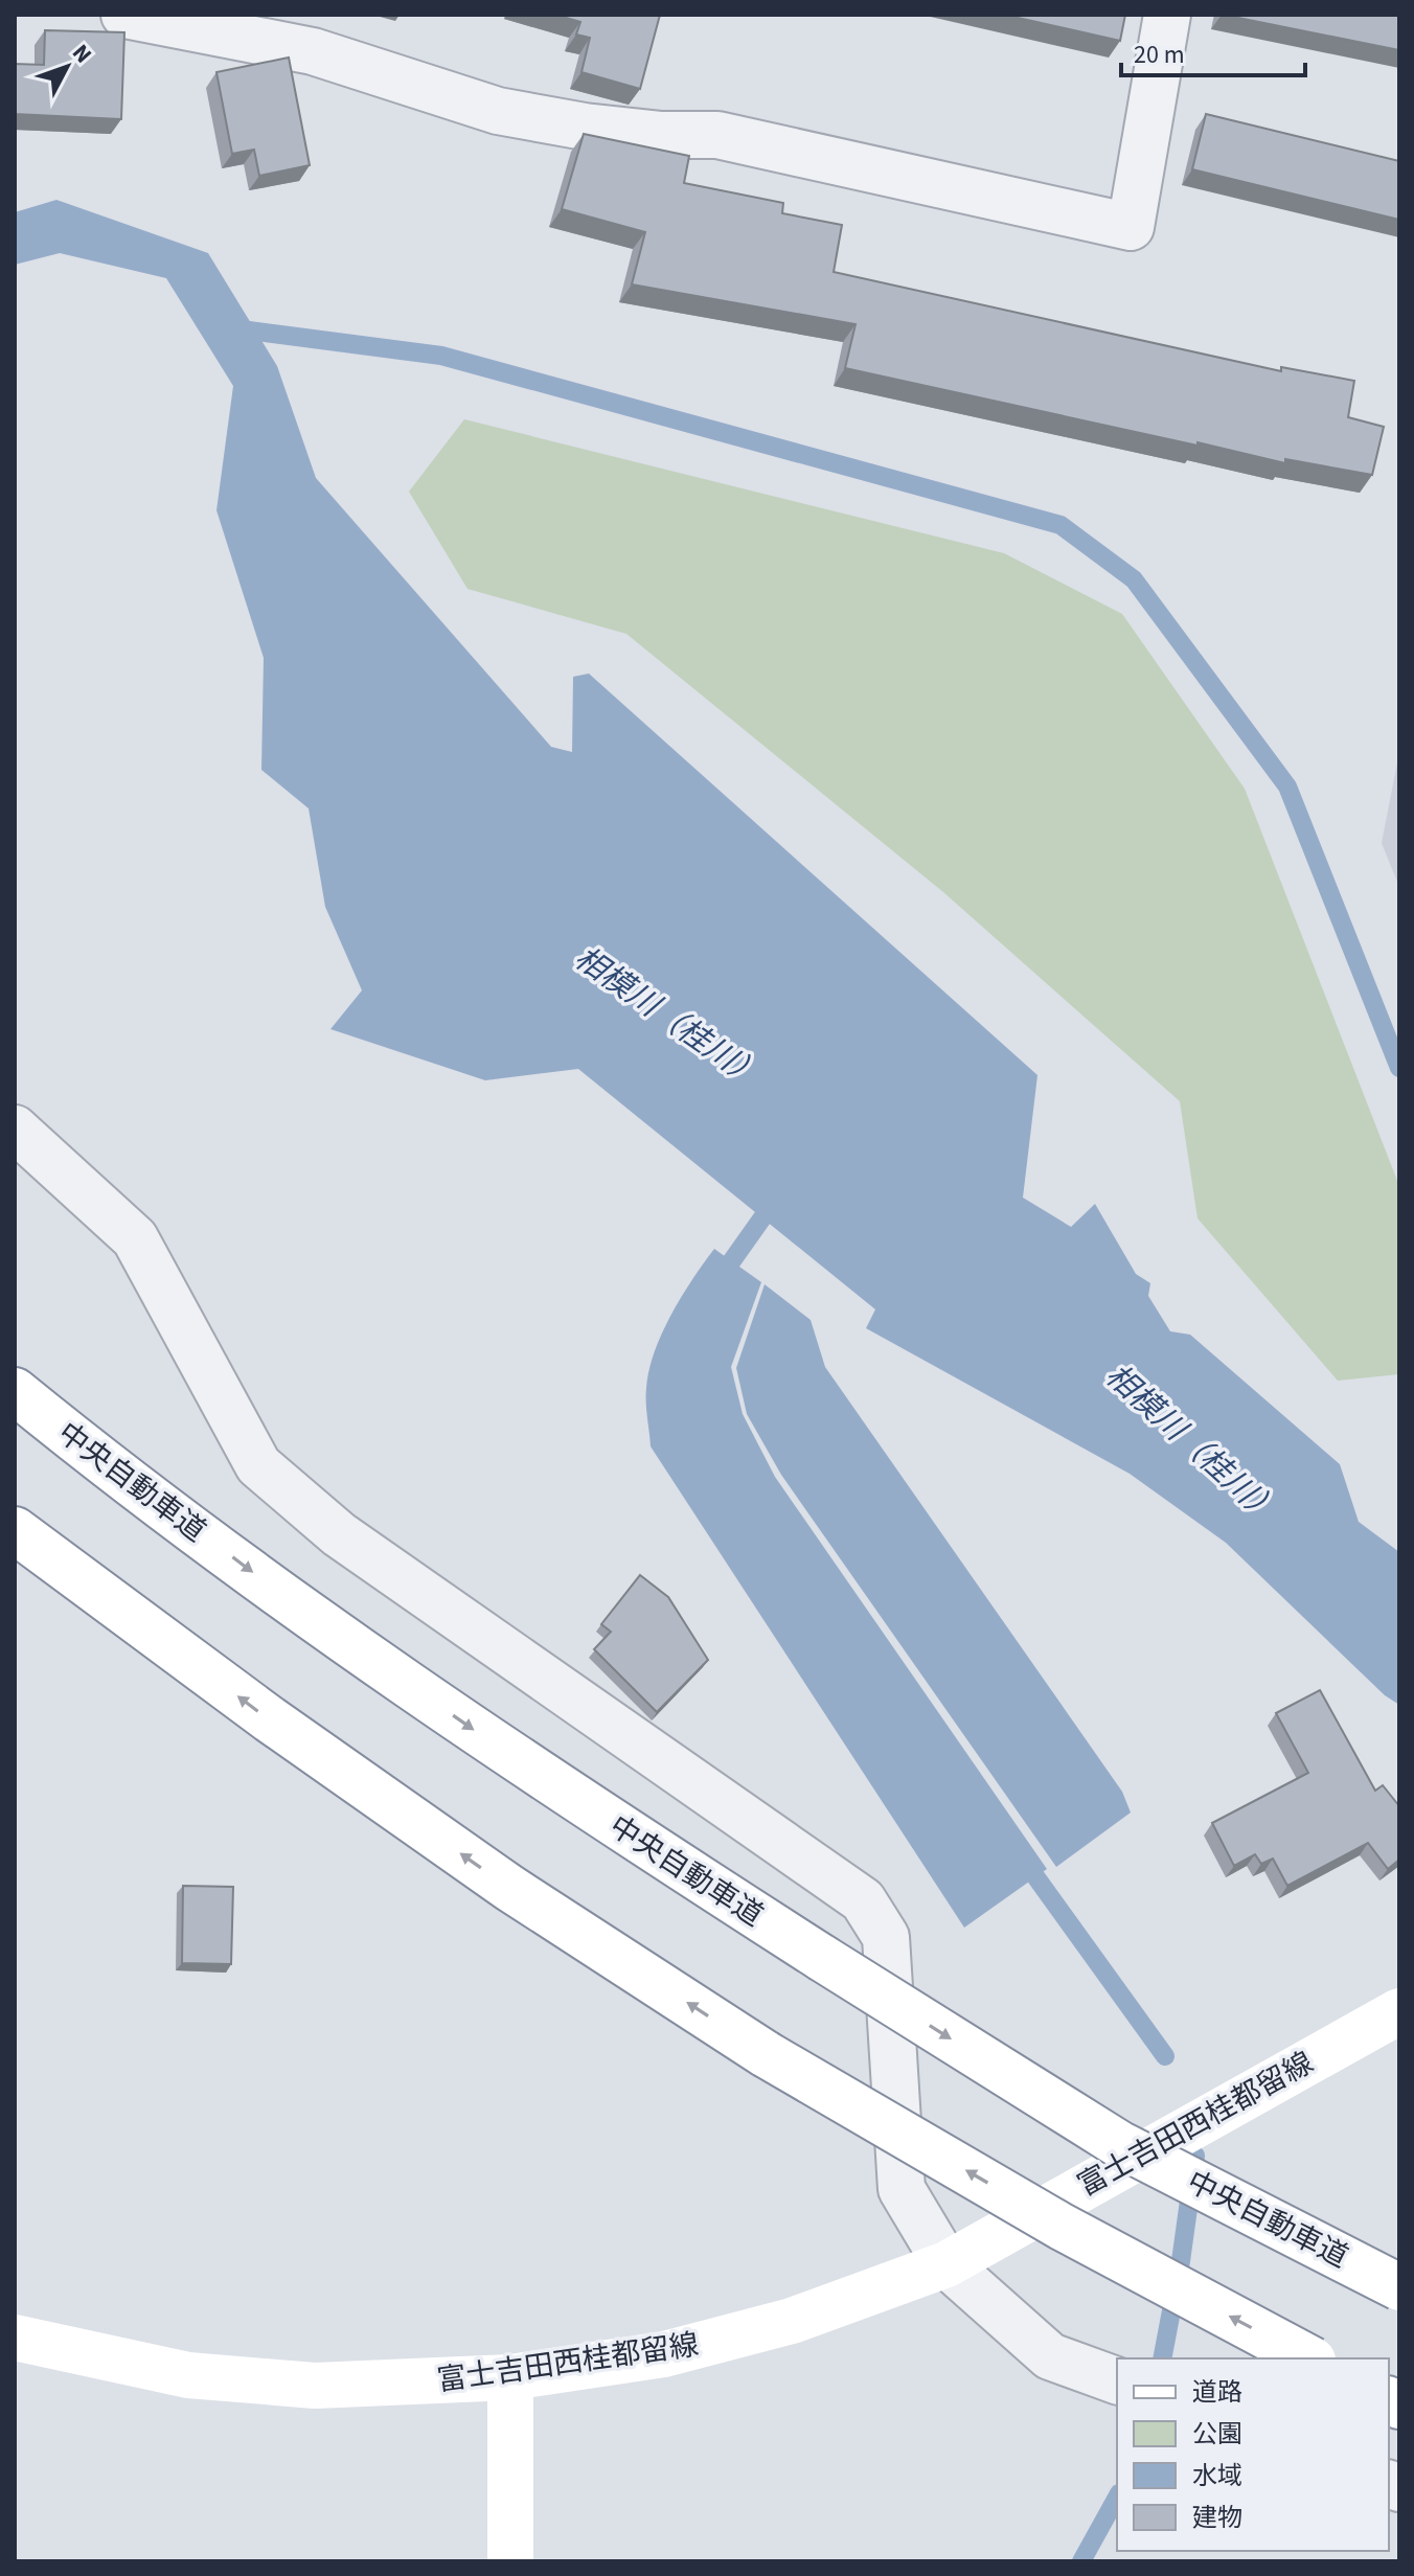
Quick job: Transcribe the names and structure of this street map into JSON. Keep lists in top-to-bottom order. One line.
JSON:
{"streets":{"main road":["中央自動車道","富士吉田西桂都留線"]},"water":["相模川（桂川）"],"legend":["道路","公園","水域","建物"],"scale_bar":"20 m","north":"top right"}
